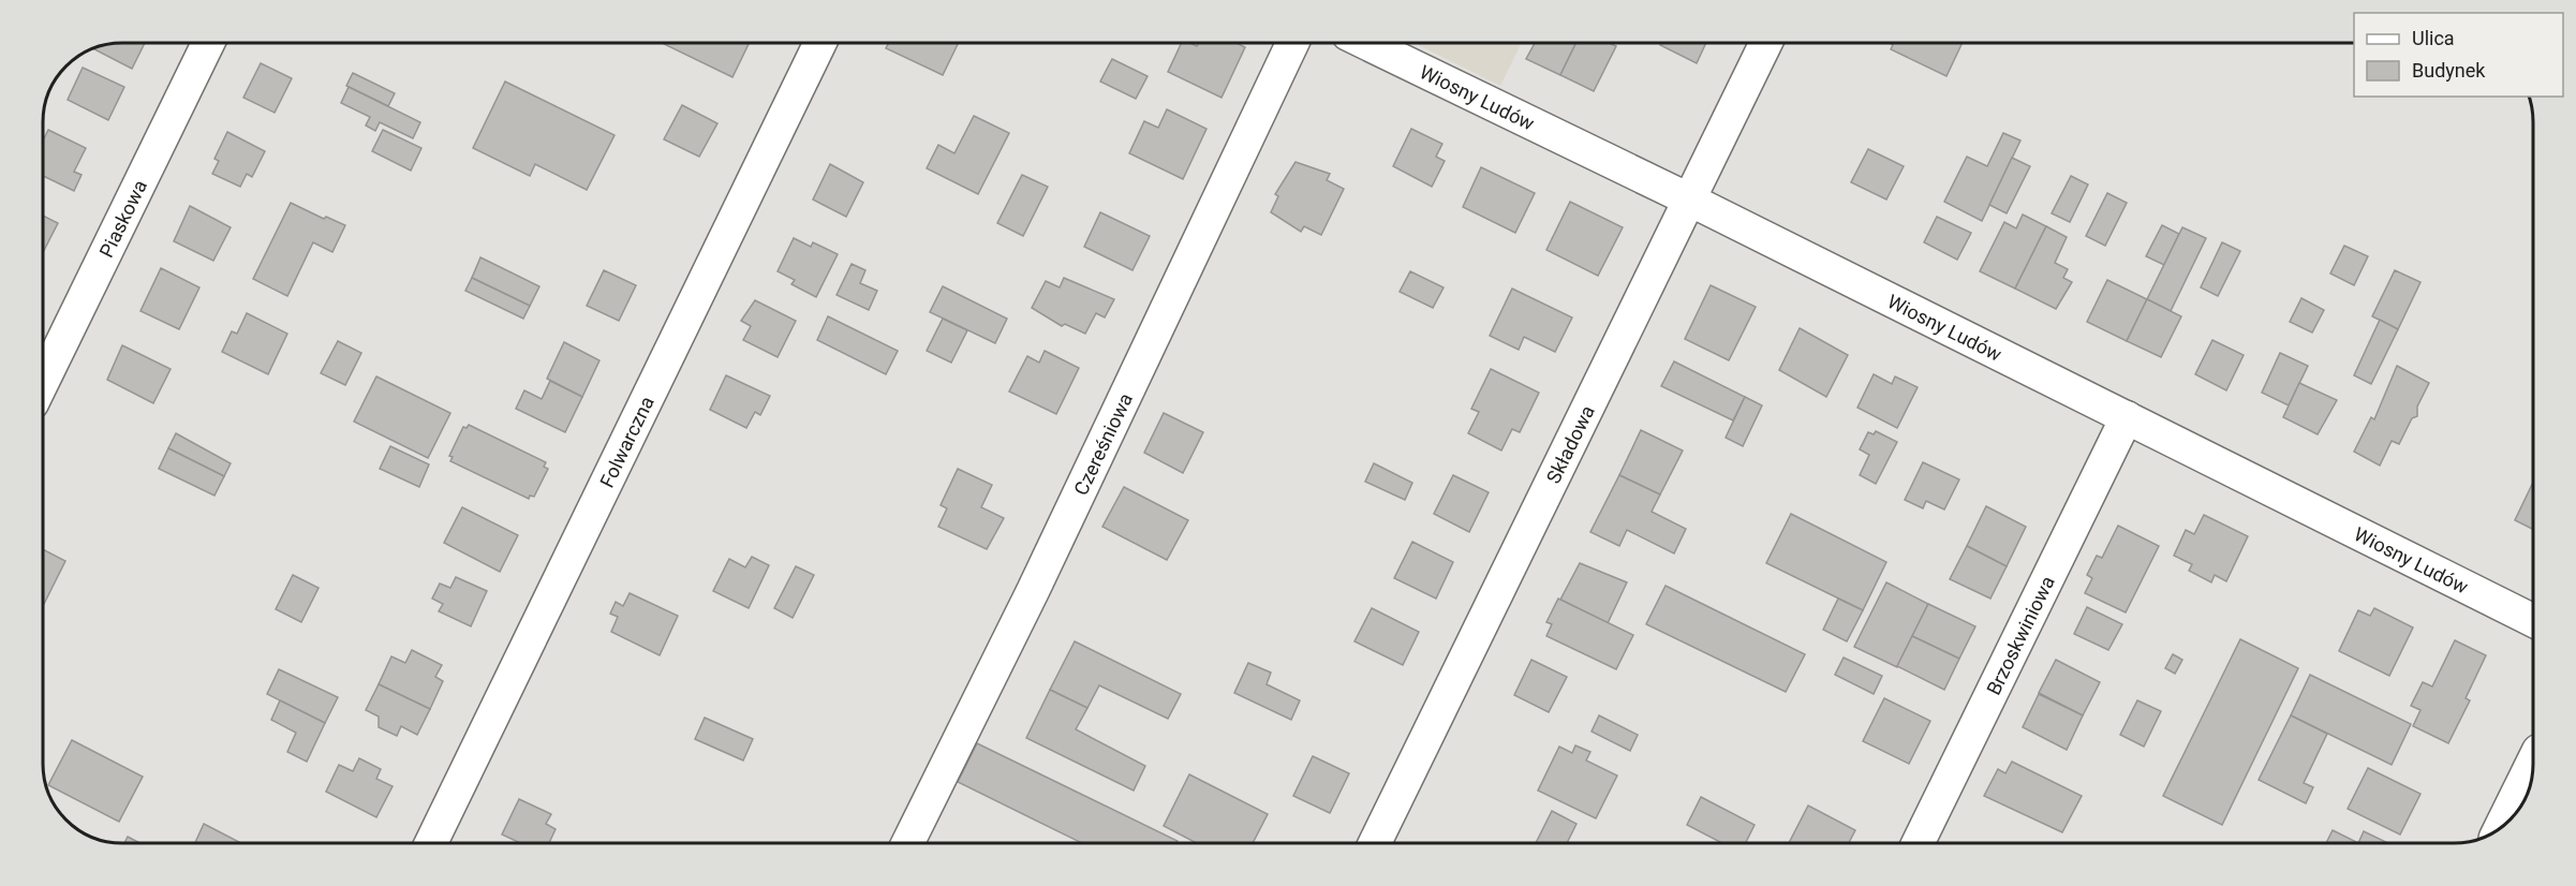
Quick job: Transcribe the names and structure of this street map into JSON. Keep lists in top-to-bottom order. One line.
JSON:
{"streets":{"street":["Wiosny Ludów","Piaskowa","Folwarczna","Składowa","Czereśniowa","Brzoskwiniowa"]},"crossings":[["Wiosny Ludów","Składowa"],["Wiosny Ludów","Brzoskwiniowa"]],"legend":["Ulica","Budynek"]}
